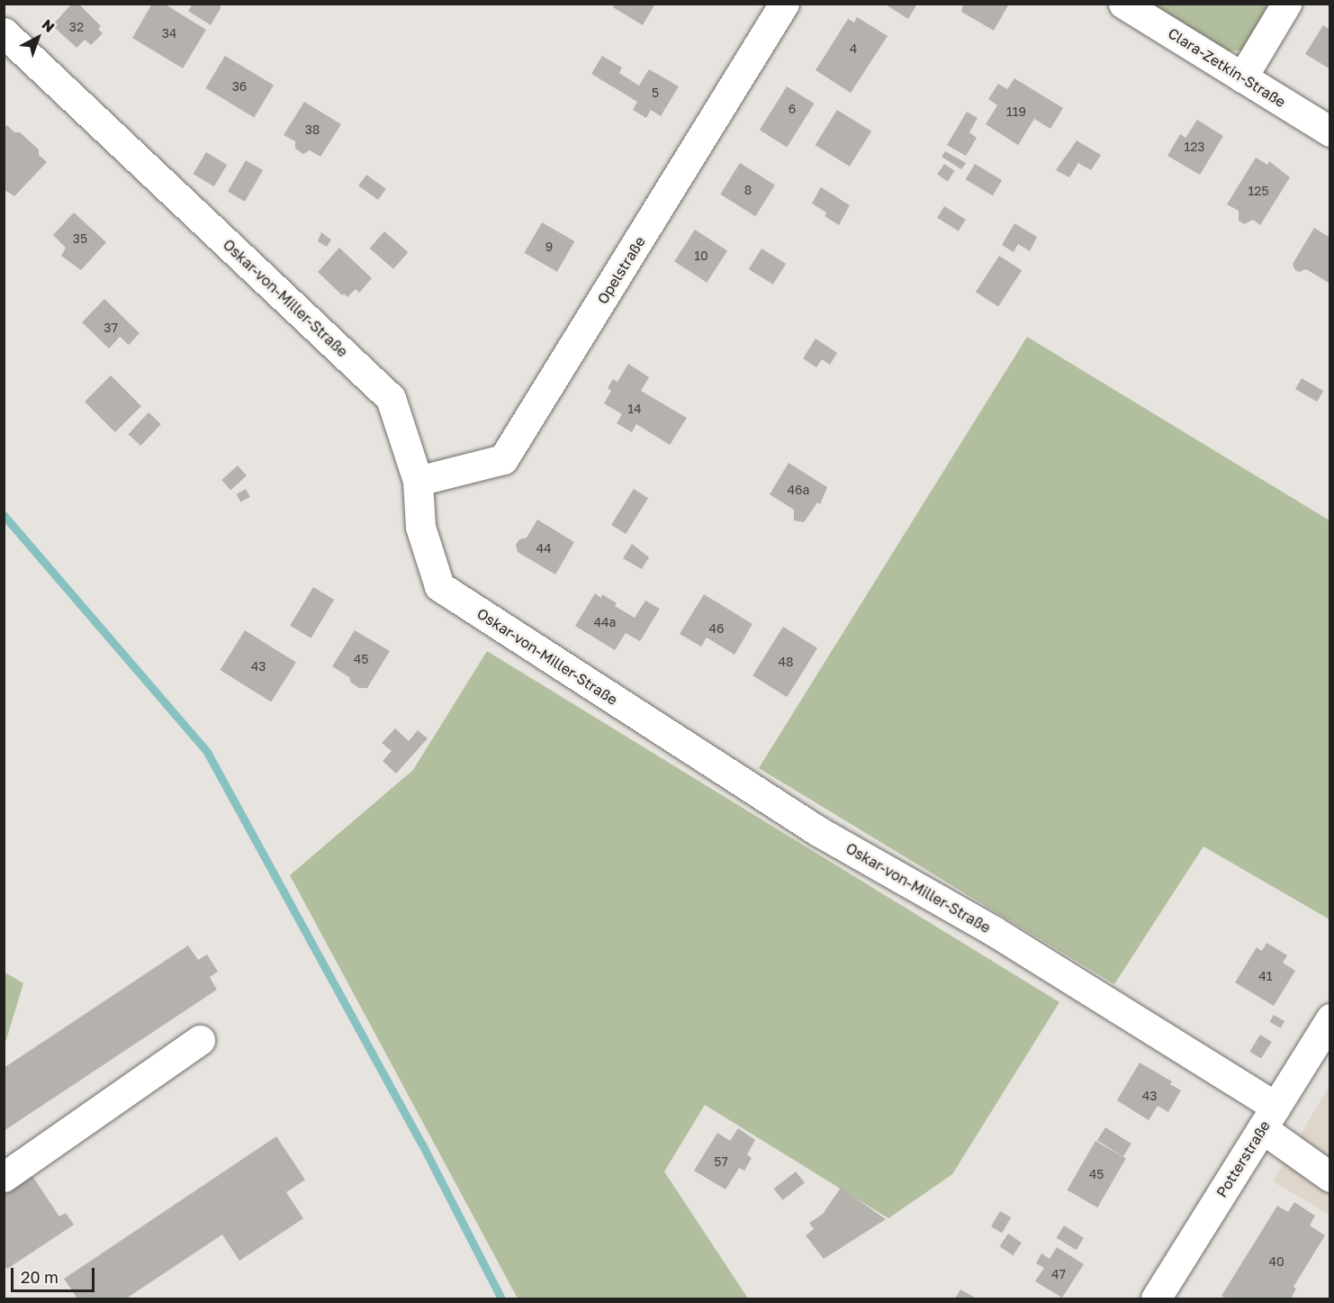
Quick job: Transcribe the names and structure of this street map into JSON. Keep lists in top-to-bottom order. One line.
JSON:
{"streets":{"street":["Clara-Zetkin-Straße","Opelstraße","Oskar-von-Miller-Straße","Potterstraße"]},"crossings":[["Opelstraße","Oskar-von-Miller-Straße"],["Oskar-von-Miller-Straße","Potterstraße"]],"house_numbers":["32","34","4","36","5","6","119","38","123","8","125","35","9","10","37","14","46a","44","44a","46","45","48","43","41","43","57","45","40","47"],"scale_bar":"20 m","north":"top right"}
